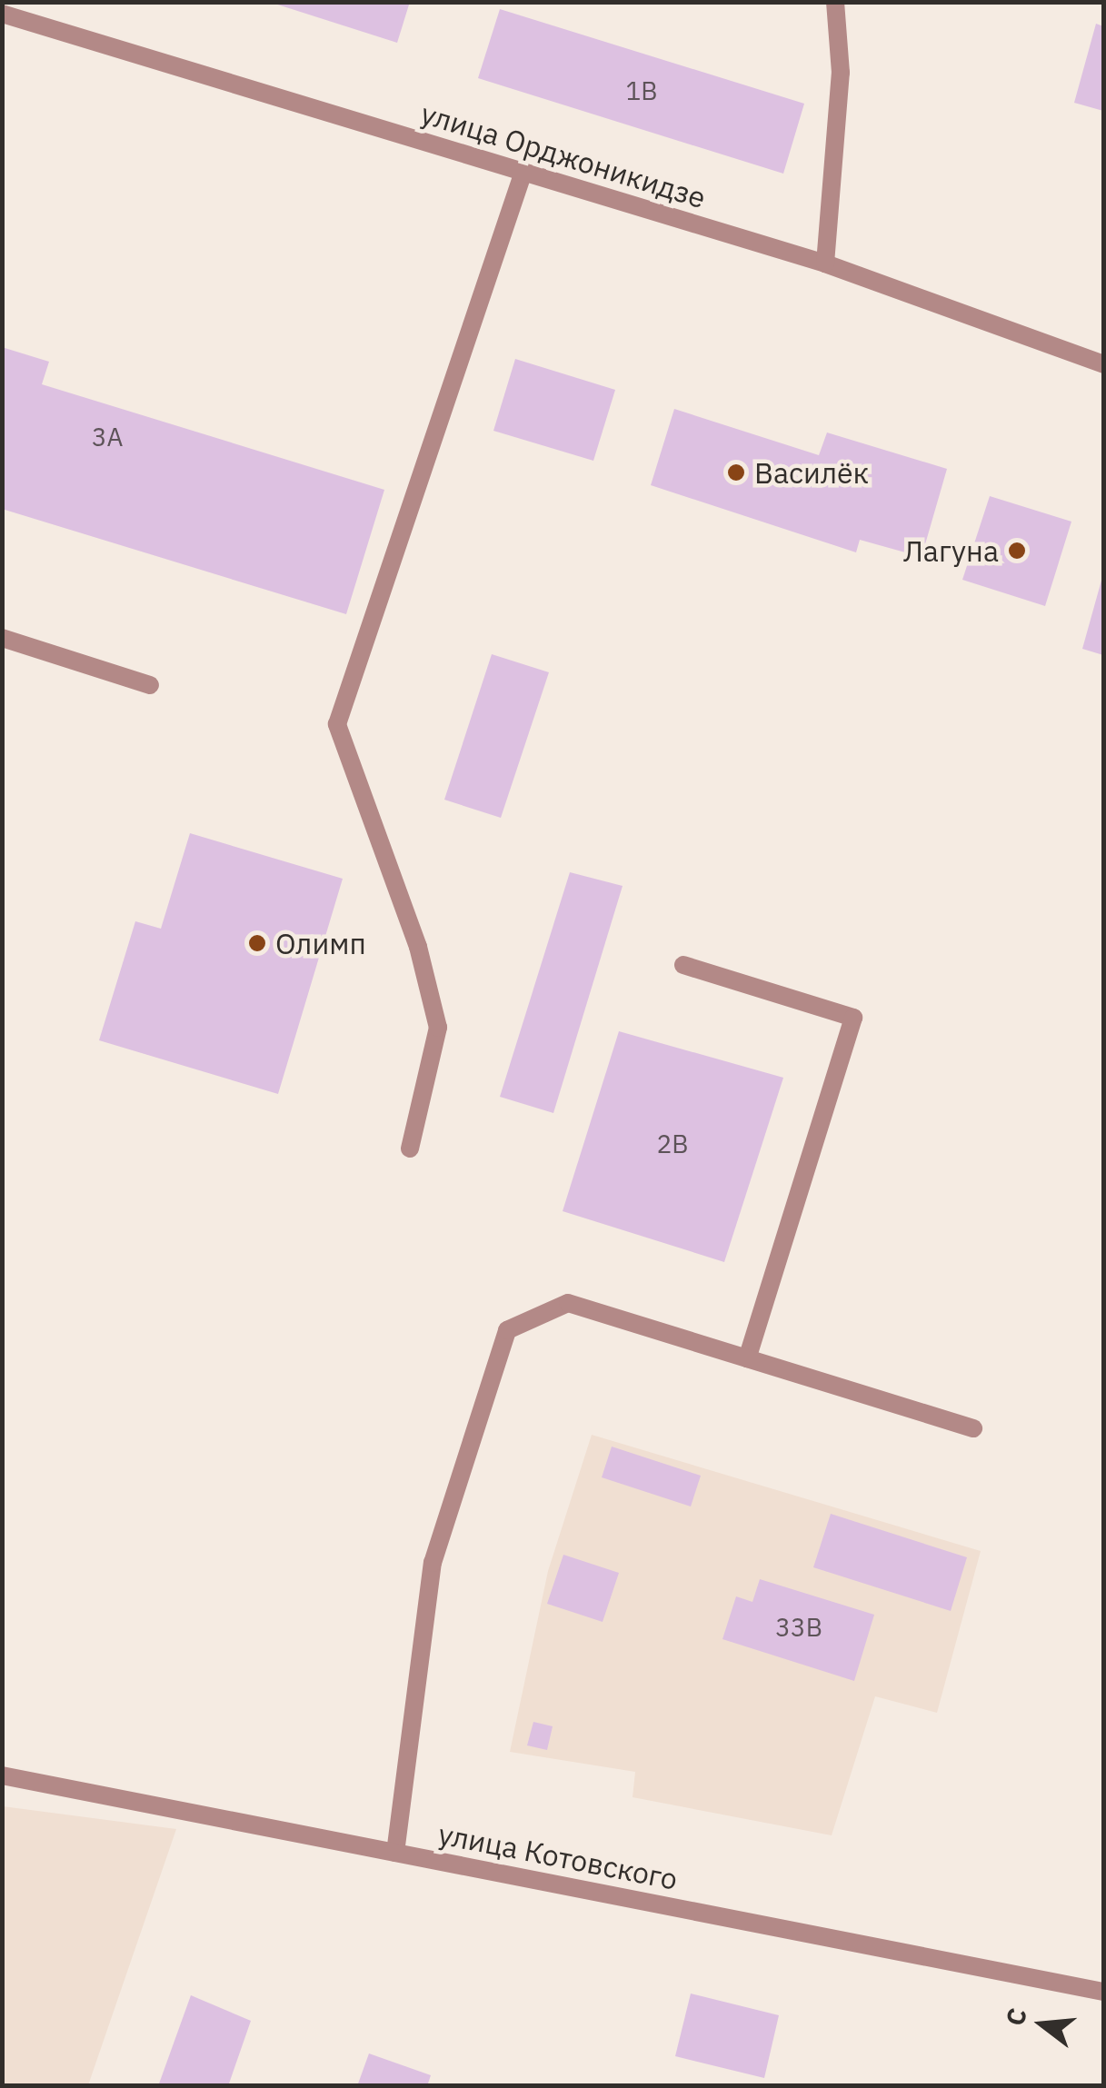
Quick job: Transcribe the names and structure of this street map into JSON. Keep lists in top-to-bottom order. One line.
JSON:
{"streets":{"street":["улица Орджоникидзе","улица Котовского"]},"places":["Василёк","Лагуна","Олимп"],"house_numbers":["1В","3А","2В","33В"],"north":"left"}
